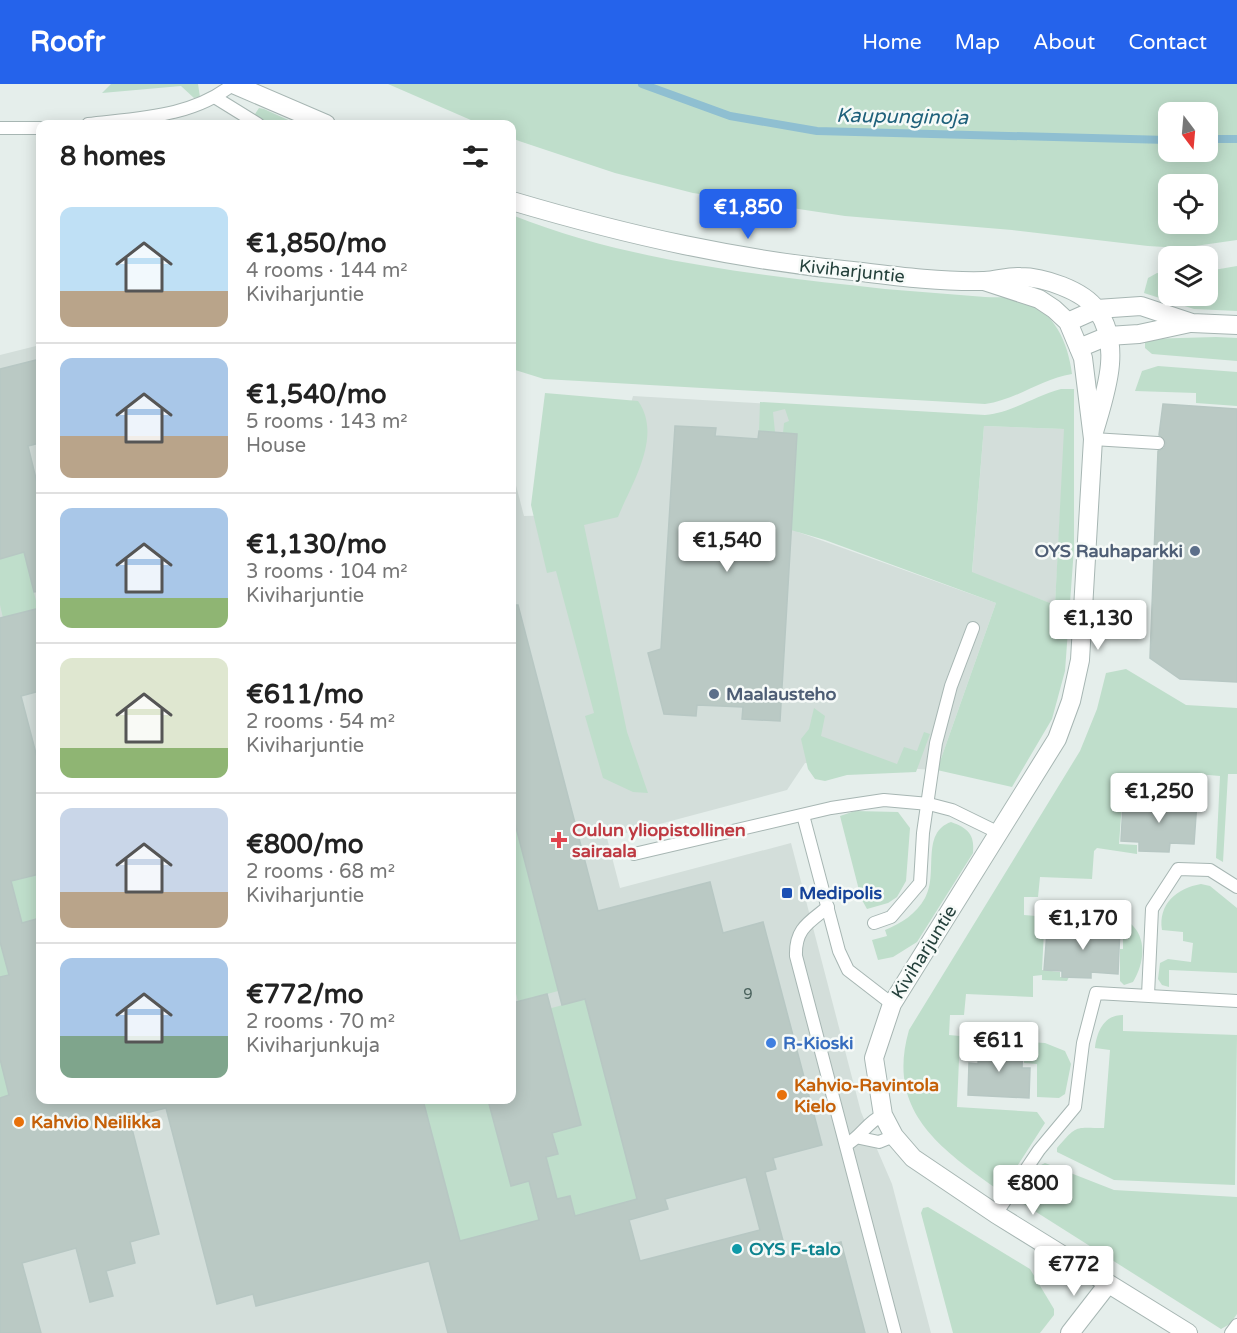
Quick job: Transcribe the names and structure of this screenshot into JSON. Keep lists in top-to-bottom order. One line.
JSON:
{"streets":{"street":["Kiviharjuntie"]},"water":["Kaupunginoja"],"places":{"other":["OYS Rauhaparkki","Maalausteho","R-Kioski","Kahvio-Ravintola Kielo","Kahvio Neilikka","OYS F-talo"],"health":["Oulun yliopistollinen sairaala"],"transit":["Medipolis"]},"house_numbers":["9"],"north":"bottom","page":{"header":"Roofr","nav":["Home","Map","About","Contact"],"heading":"8 homes","price":["€1,850","€1,540","€1,130","€1,250","€1,170","€611","€800","€772"],"list":[{"name":"€1,850/mo","note":"4 rooms · 144 m² · Kiviharjuntie"},{"name":"€1,540/mo","note":"5 rooms · 143 m² · House"},{"name":"€1,130/mo","note":"3 rooms · 104 m² · Kiviharjuntie"},{"name":"€611/mo","note":"2 rooms · 54 m² · Kiviharjuntie"},{"name":"€800/mo","note":"2 rooms · 68 m² · Kiviharjuntie"},{"name":"€772/mo","note":"2 rooms · 70 m² · Kiviharjunkuja"}]}}
